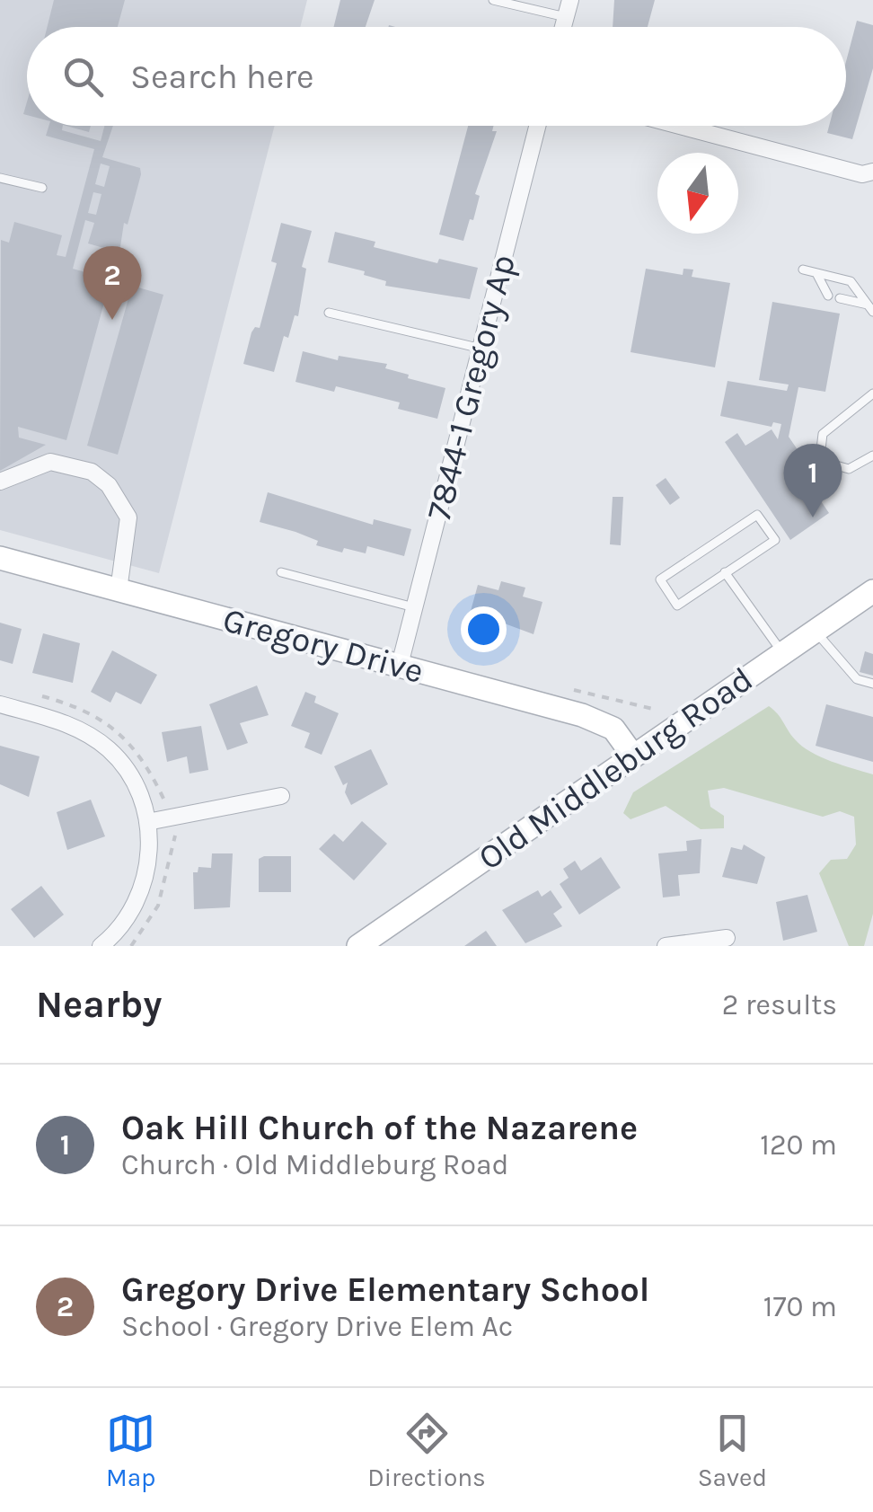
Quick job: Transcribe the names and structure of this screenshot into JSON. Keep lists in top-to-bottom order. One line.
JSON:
{"streets":{"street":["7844-1 Gregory Ap","Gregory Drive","Old Middleburg Road"]},"crossings":[["7844-1 Gregory Ap","Gregory Drive"],["Gregory Drive","Old Middleburg Road"]],"north":"bottom","page":{"search":"Search here","pins":["2","1"],"heading":["Nearby","2 results"],"list":[{"mark":"1","name":"Oak Hill Church of the Nazarene","note":"Church · Old Middleburg Road","value":"120 m"},{"mark":"2","name":"Gregory Drive Elementary School","note":"School · Gregory Drive Elem Ac","value":"170 m"}],"nav":["Map","Directions","Saved"]}}
